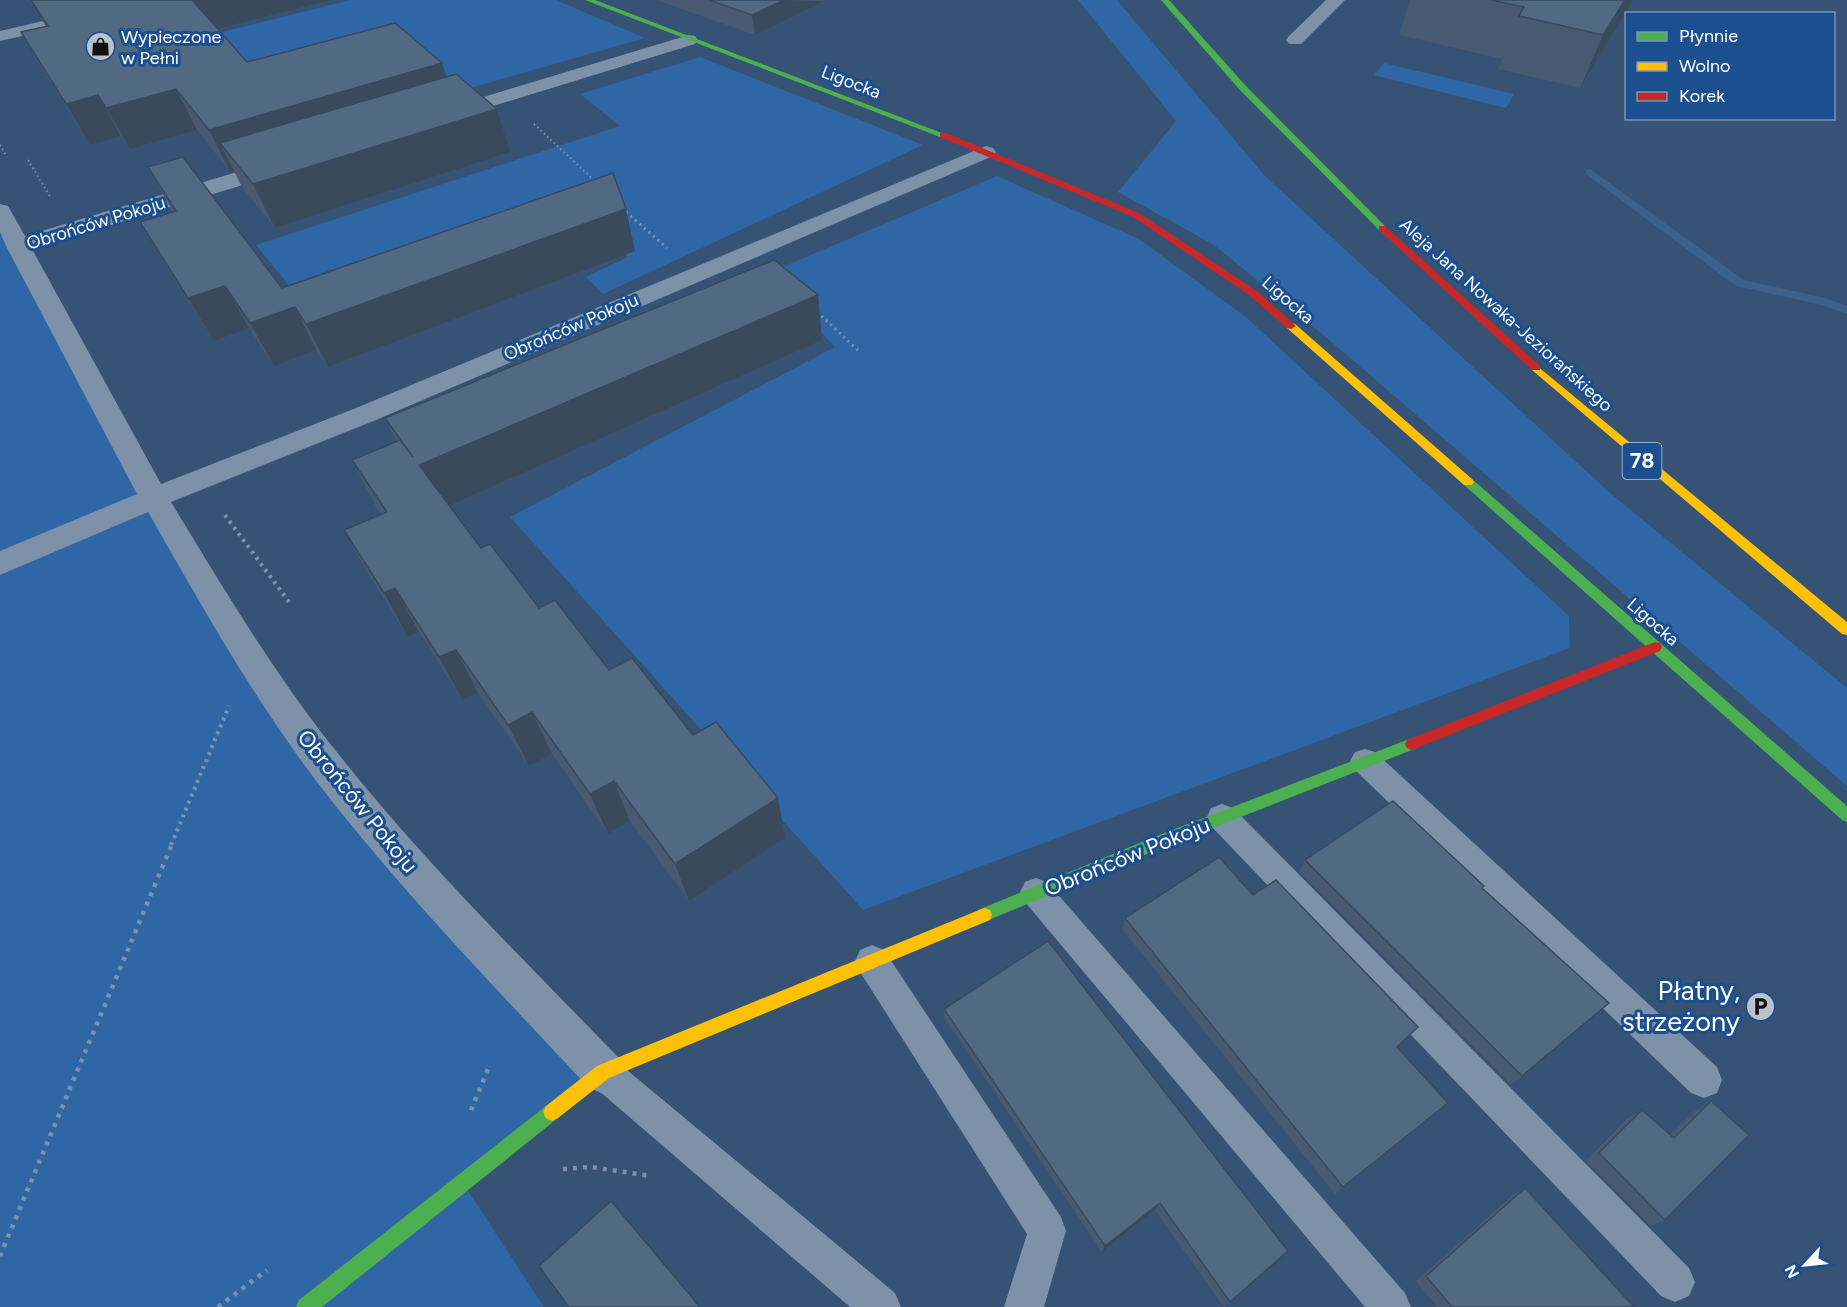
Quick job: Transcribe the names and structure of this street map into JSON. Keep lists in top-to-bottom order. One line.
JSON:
{"streets":{"street":["Ligocka","Obrońców Pokoju","Aleja Jana Nowaka-Jeziorańskiego","78"]},"crossings":[["Ligocka","Obrońców Pokoju"]],"places":{"shop":["Wypieczone w Pełni"],"parking":["Płatny, strzeżony"]},"legend":["Płynnie","Wolno","Korek"],"north":"bottom left"}
